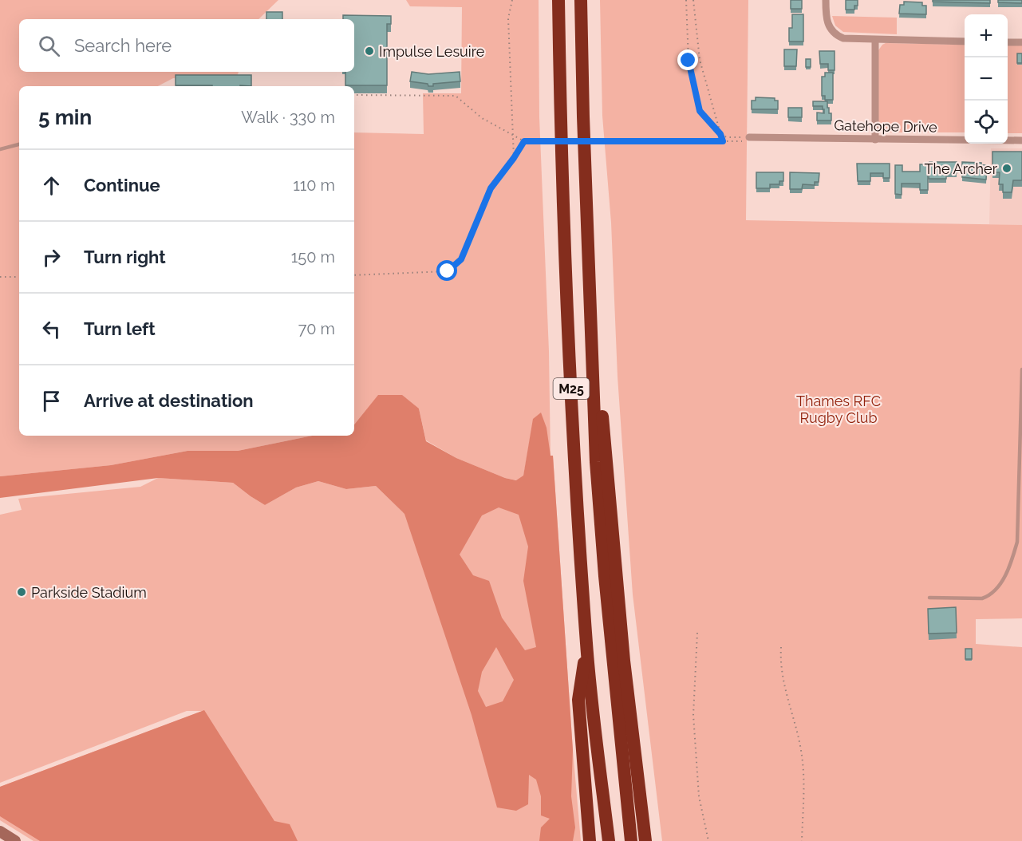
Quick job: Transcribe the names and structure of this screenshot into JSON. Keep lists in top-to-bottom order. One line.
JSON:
{"streets":{"highway":["M25"],"street":["Gatehope Drive"]},"parks":["Thames RFC Rugby Club"],"places":["Impulse Lesuire","The Archer","Parkside Stadium"],"page":{"map_buttons":["+","−"],"search":"Search here","heading":["5 min","Walk · 330 m"],"list":[["Continue","110 m"],["Turn right","150 m"],["Turn left","70 m"],"Arrive at destination"]}}
